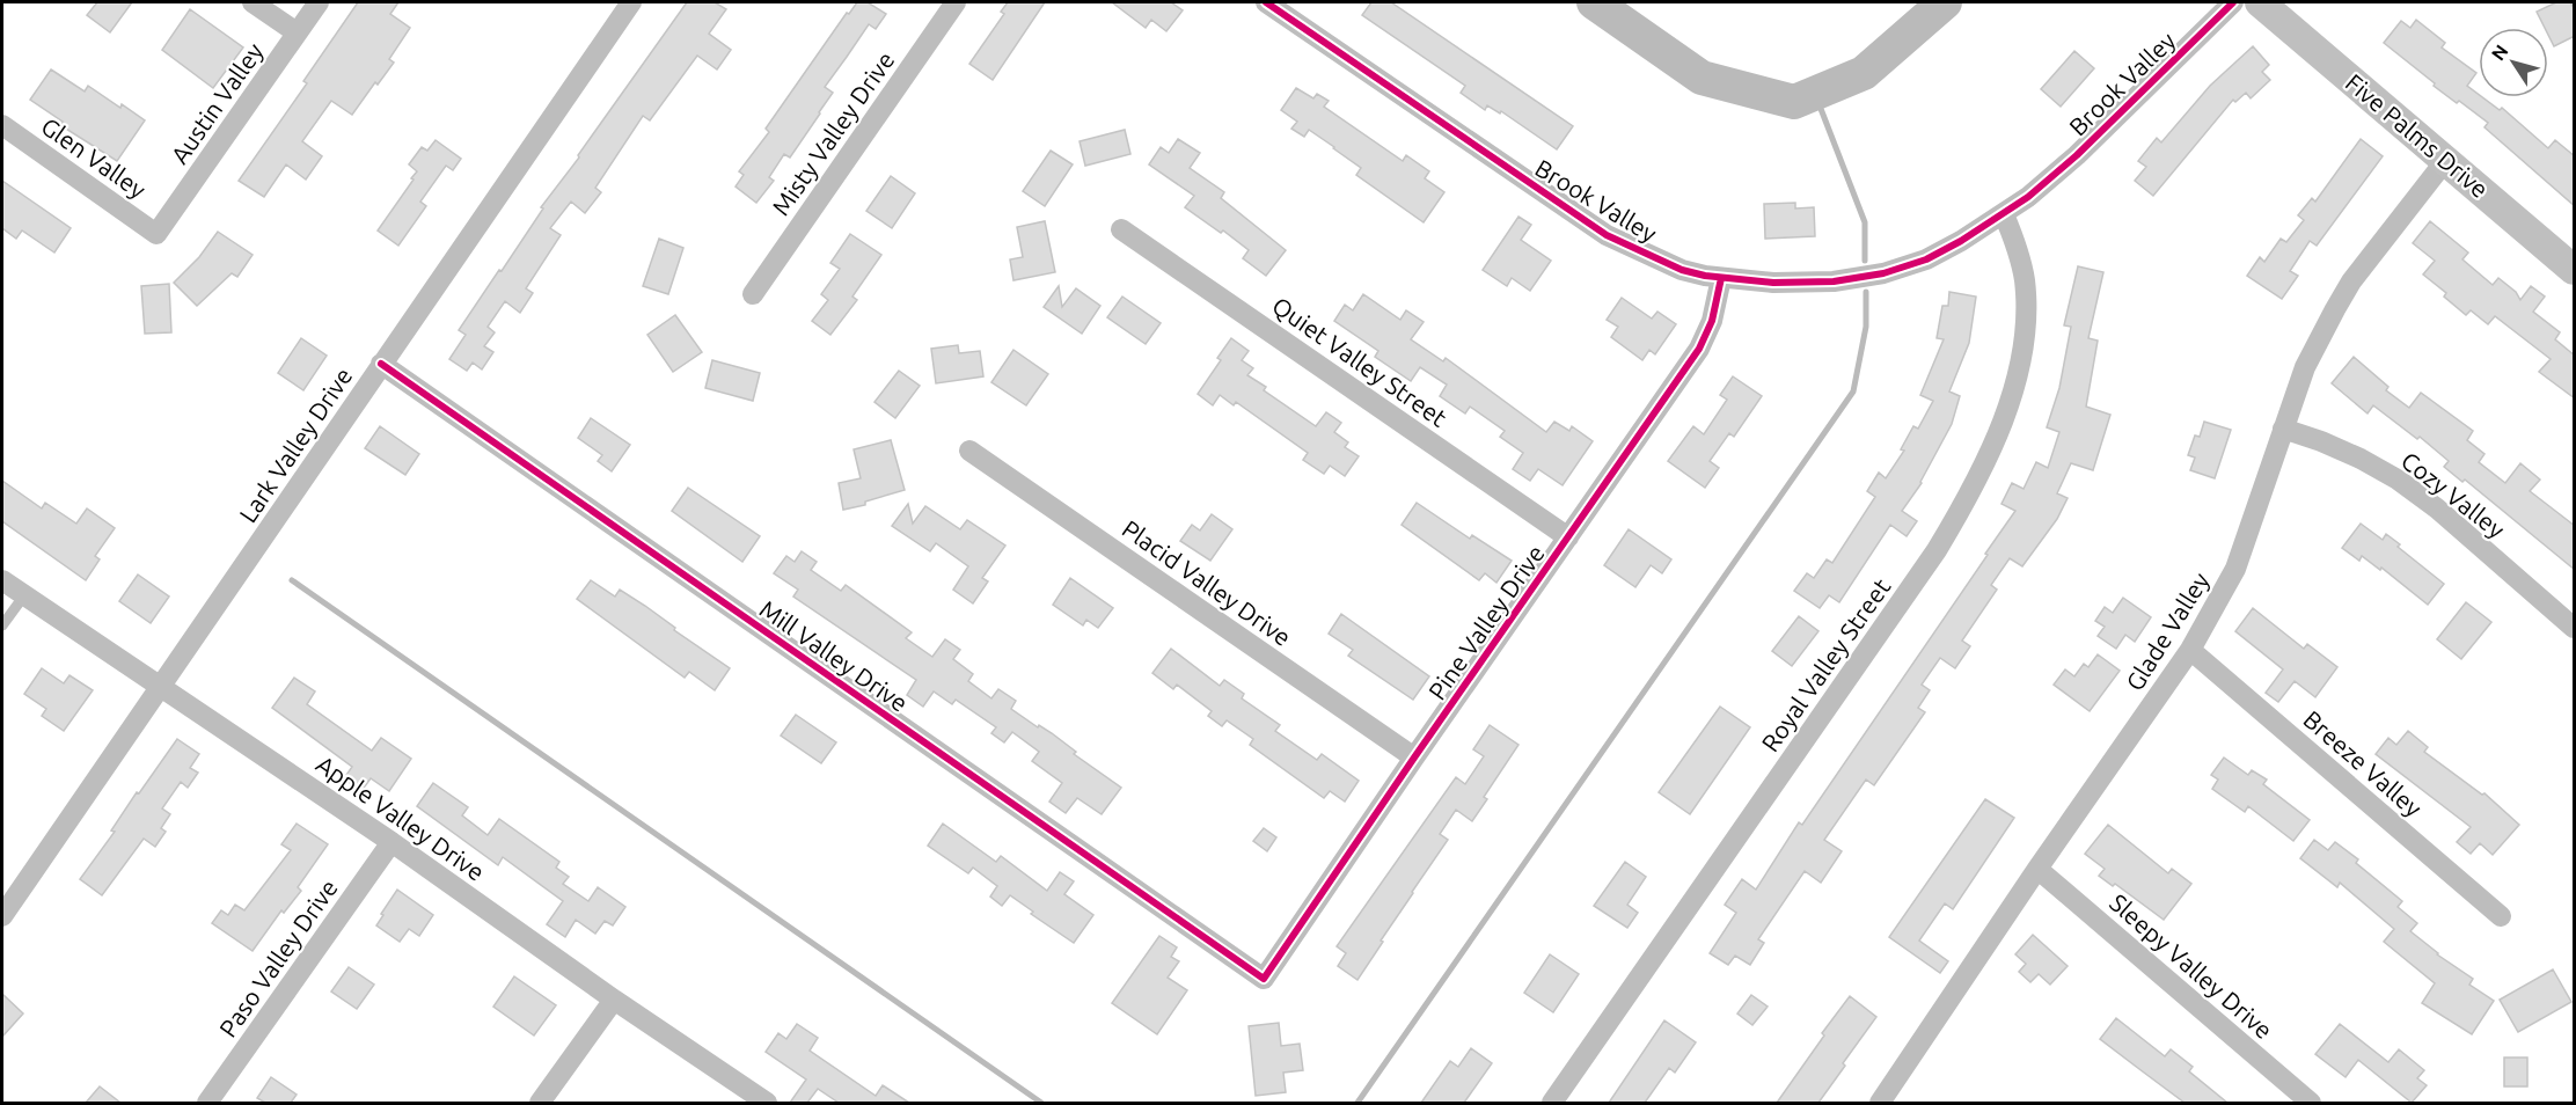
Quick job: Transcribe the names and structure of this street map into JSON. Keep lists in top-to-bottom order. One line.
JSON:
{"streets":{"street":["Brook Valley","Austin Valley","Misty Valley Drive","Five Palms Drive","Glen Valley","Quiet Valley Street","Lark Valley Drive","Cozy Valley","Placid Valley Drive","Pine Valley Drive","Glade Valley","Mill Valley Drive","Royal Valley Street","Breeze Valley","Apple Valley Drive","Paso Valley Drive","Sleepy Valley Drive"]},"crossings":[["Brook Valley","Pine Valley Drive"],["Brook Valley","Royal Valley Street"],["Austin Valley","Glen Valley"],["Five Palms Drive","Glade Valley"],["Quiet Valley Street","Pine Valley Drive"],["Lark Valley Drive","Mill Valley Drive"],["Lark Valley Drive","Apple Valley Drive"],["Cozy Valley","Glade Valley"],["Placid Valley Drive","Pine Valley Drive"],["Pine Valley Drive","Mill Valley Drive"],["Glade Valley","Breeze Valley"],["Glade Valley","Sleepy Valley Drive"],["Apple Valley Drive","Paso Valley Drive"]],"north":"top left"}
